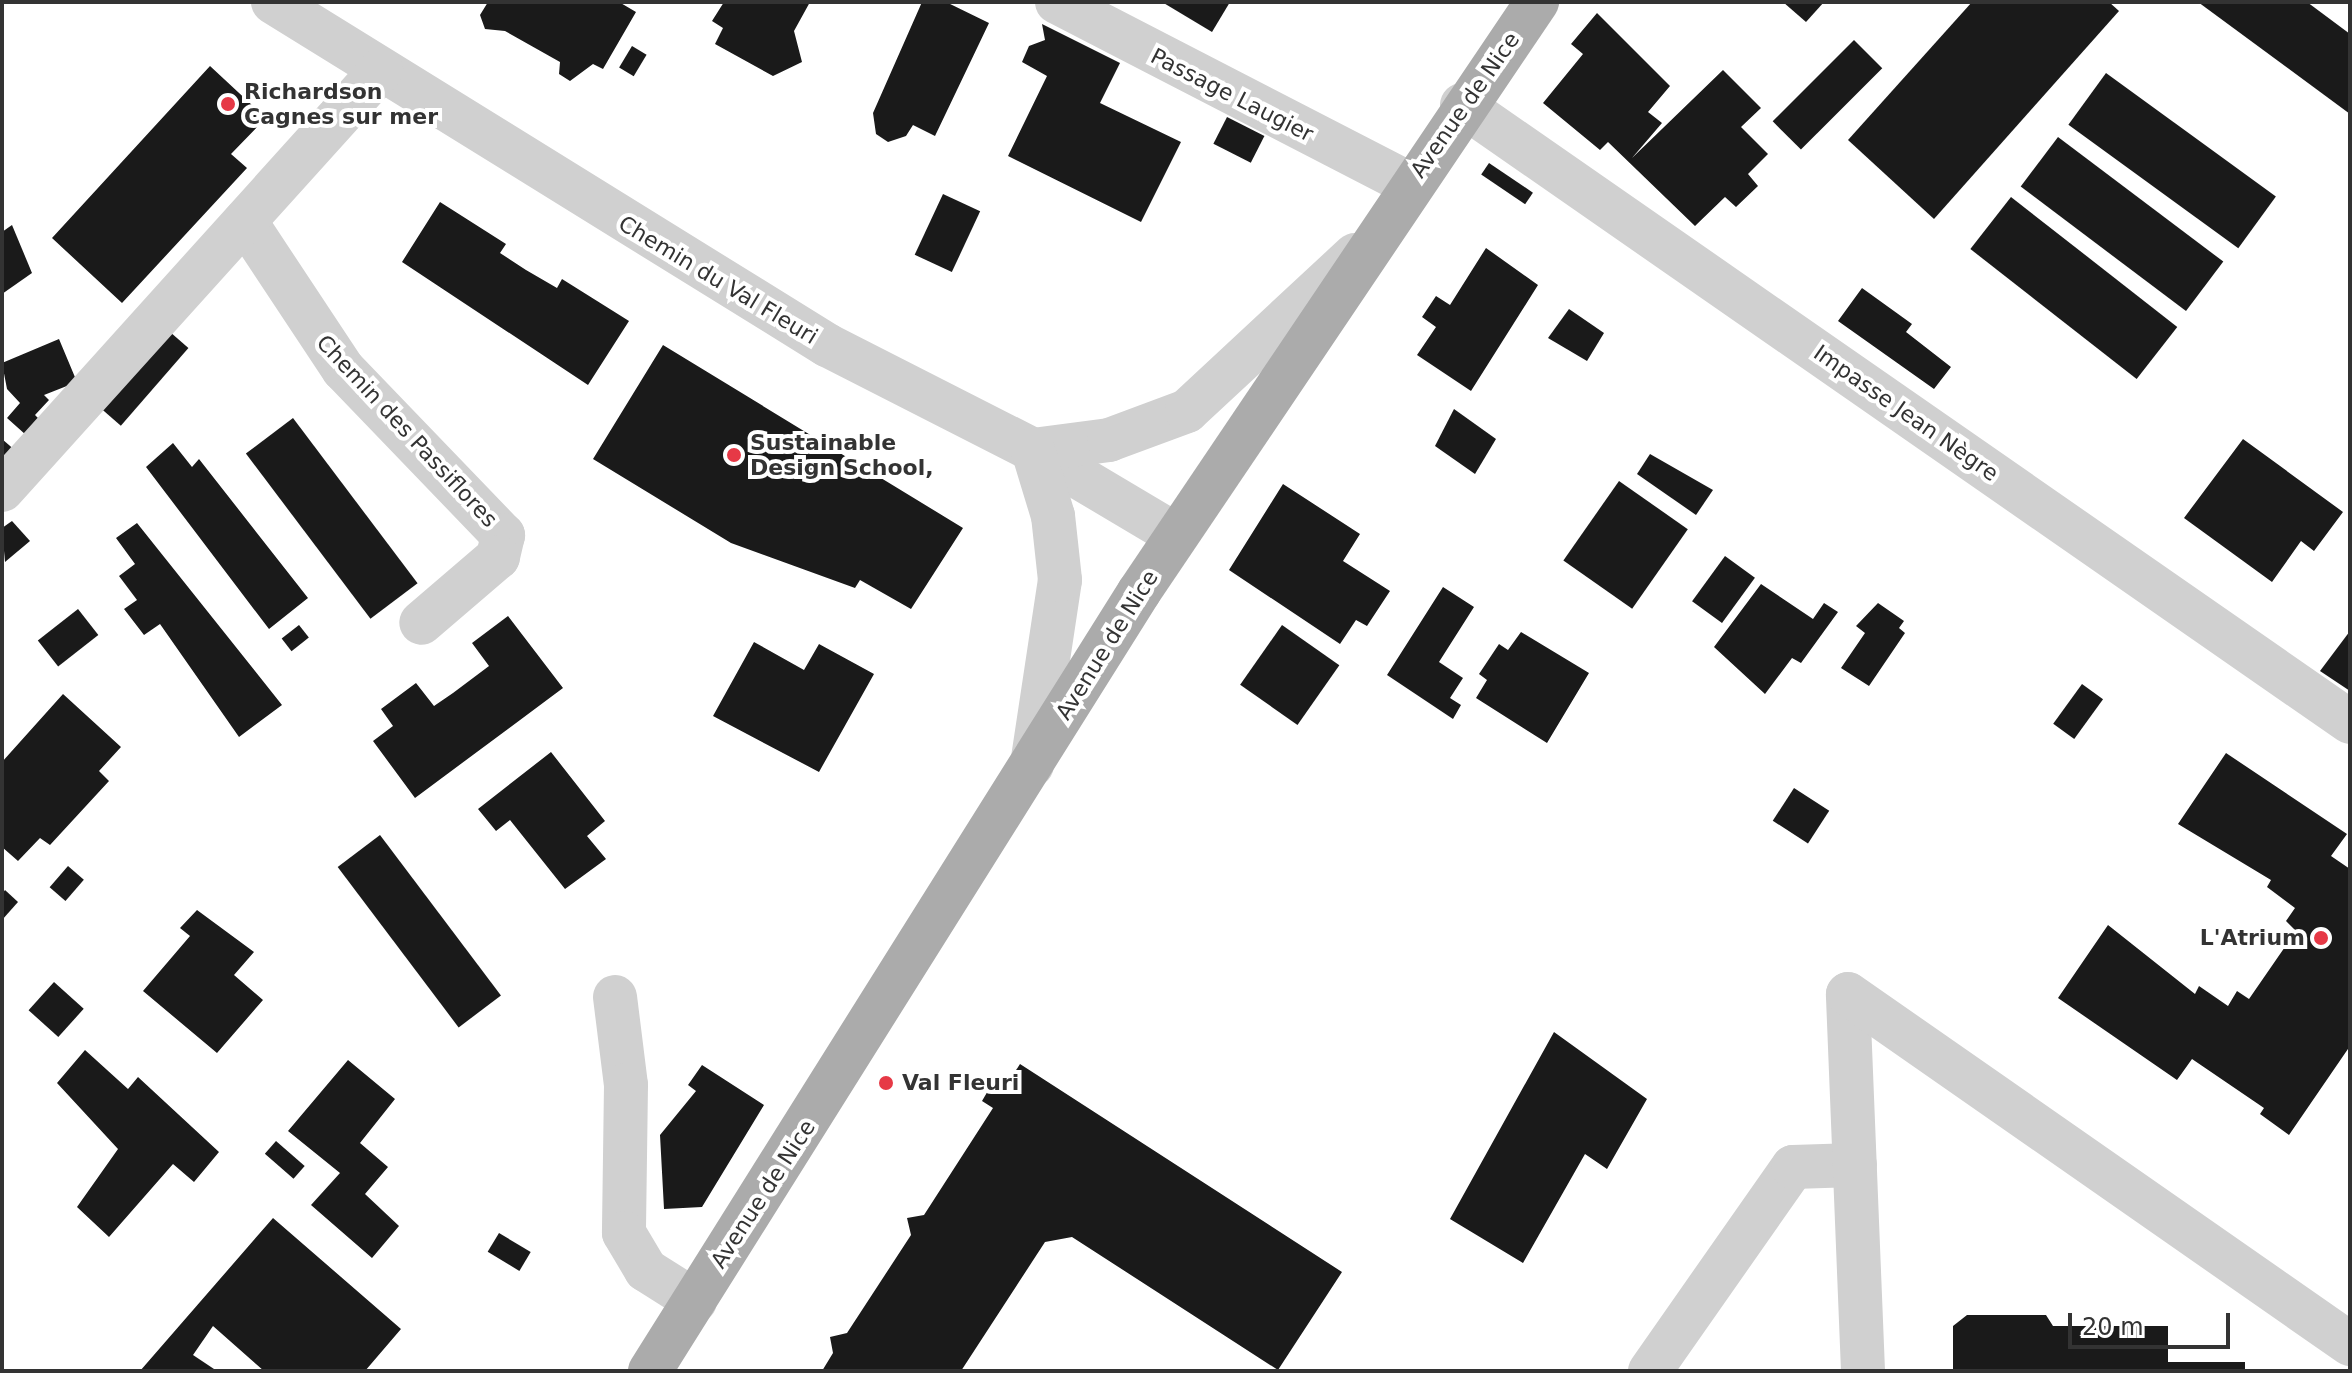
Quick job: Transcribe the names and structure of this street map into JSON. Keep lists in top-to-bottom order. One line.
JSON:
{"streets":{"main road":["Avenue de Nice"],"street":["Passage Laugier","Chemin du Val Fleuri","Impasse Jean Nègre","Chemin des Passiflores"]},"crossings":[["Passage Laugier","Avenue de Nice"],["Avenue de Nice","Chemin du Val Fleuri"],["Avenue de Nice","Impasse Jean Nègre"]],"places":["Richardson Cagnes sur mer","Sustainable Design School,","L'Atrium","Val Fleuri"],"scale_bar":"20 m"}
